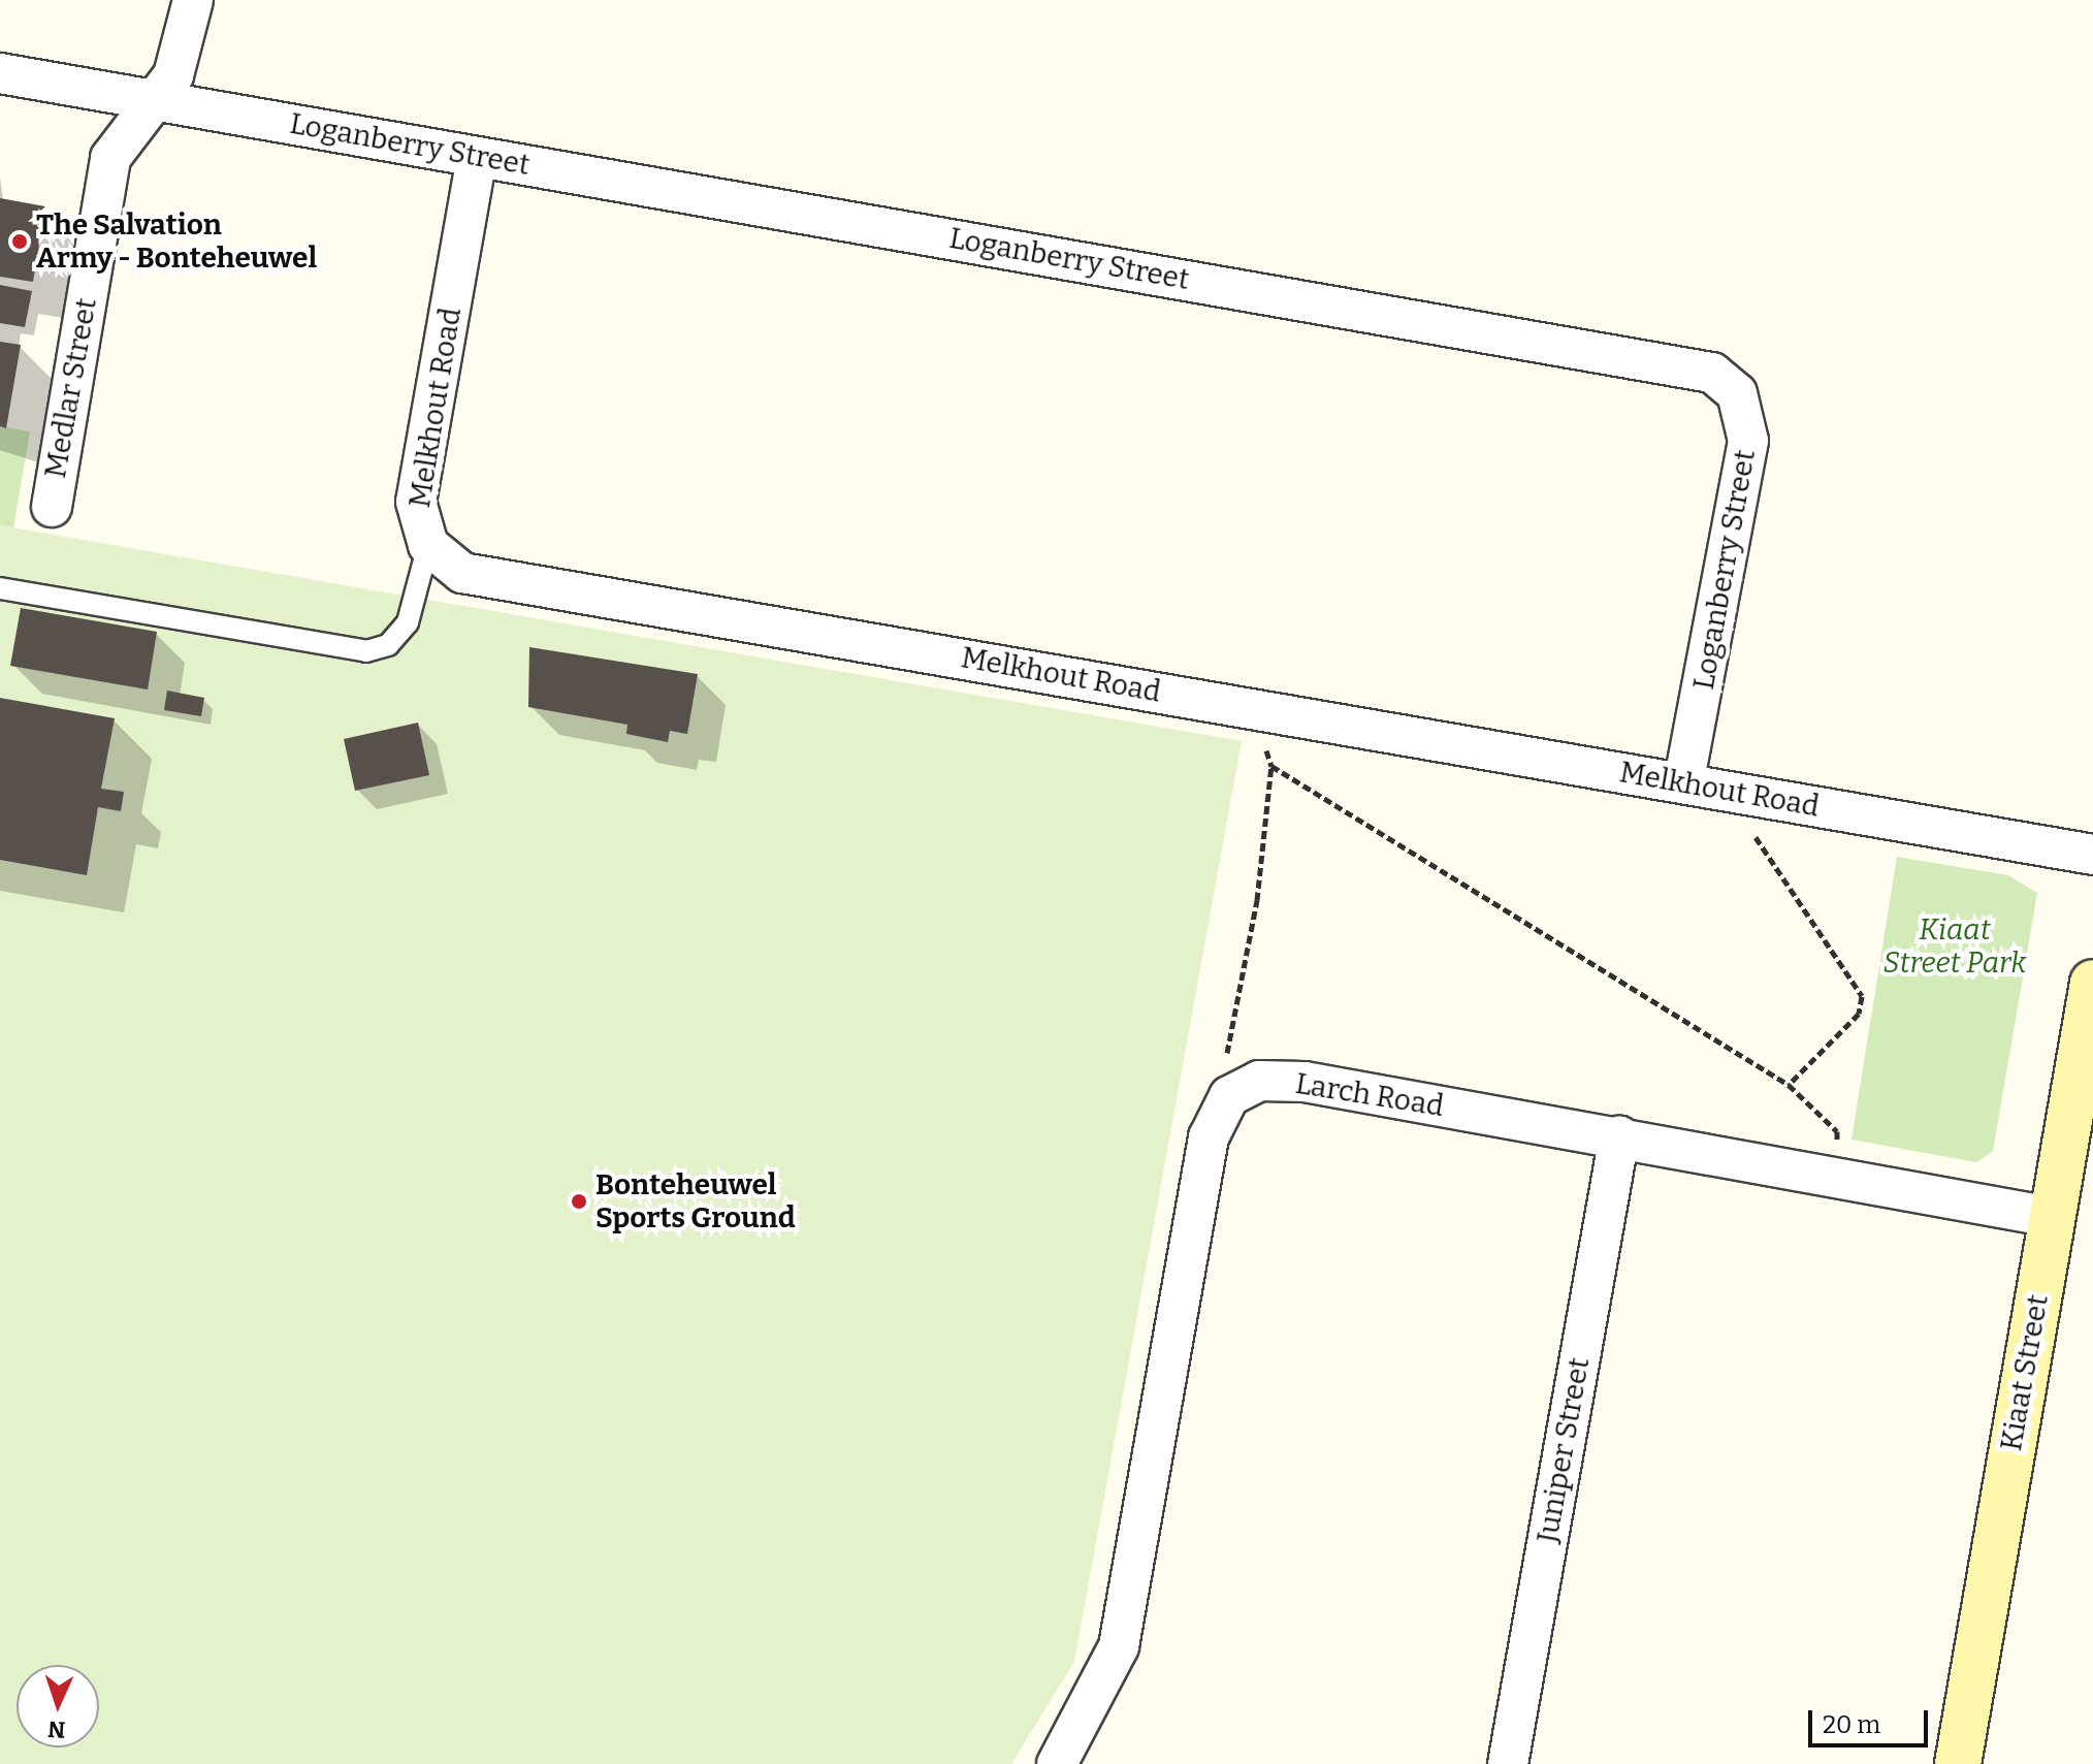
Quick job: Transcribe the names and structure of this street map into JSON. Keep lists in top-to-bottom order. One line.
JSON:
{"streets":{"street":["Loganberry Street","Medlar Street","Melkhout Road","Larch Road","Kiaat Street","Juniper Street"]},"crossings":[["Loganberry Street","Medlar Street"],["Loganberry Street","Melkhout Road"],["Larch Road","Kiaat Street"],["Larch Road","Juniper Street"]],"parks":["Kiaat Street Park"],"places":["The Salvation Army - Bonteheuwel","Bonteheuwel Sports Ground"],"scale_bar":"20 m","north":"bottom"}
